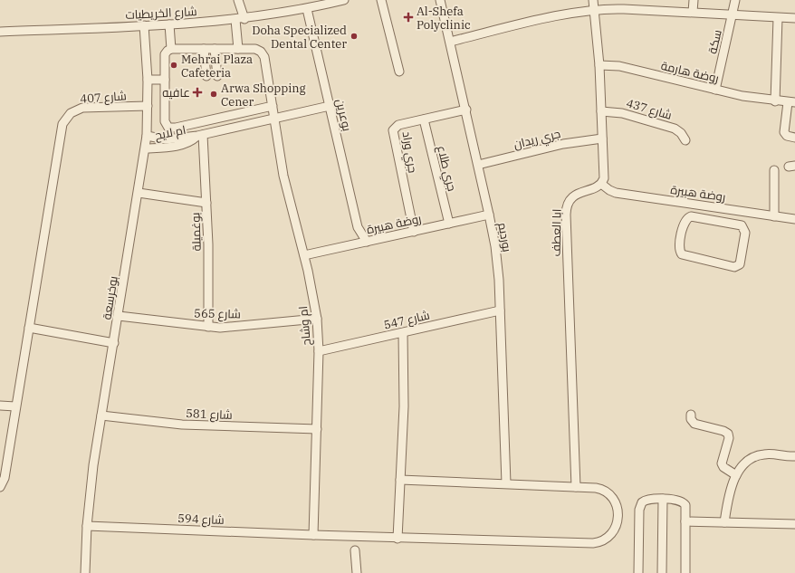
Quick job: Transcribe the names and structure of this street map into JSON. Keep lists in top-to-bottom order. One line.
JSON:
{"streets":{"street":["شارع الخريطيات","سكة","روضة هارمة","شارع 407","شارع 437","بوعرين","ام لايح","جري ريدان","جري وراد","جري طلاع","روضة هبيرة","بوغميلة","ابا العطف","بورديم","بوخرسعة","شارع 565","شارع 547","ام وشاح","شارع 581","شارع 594"]},"crossings":[["شارع الخريطيات","بوعرين"],["شارع الخريطيات","بوخرسعة"],["سكة","روضة هارمة"],["شارع 407","بوخرسعة"],["بوعرين","ام لايح"],["بوعرين","روضة هبيرة"],["ام لايح","بوغميلة"],["ام لايح","بوخرسعة"],["ام لايح","ام وشاح"],["جري ريدان","بورديم"],["جري وراد","جري طلاع"],["جري وراد","روضة هبيرة"],["جري وراد","بورديم"],["جري طلاع","روضة هبيرة"],["روضة هبيرة","ابا العطف"],["روضة هبيرة","بورديم"],["روضة هبيرة","ام وشاح"],["بوغميلة","شارع 565"],["ابا العطف","شارع 594"],["بورديم","شارع 547"],["بورديم","شارع 594"],["بوخرسعة","شارع 565"],["بوخرسعة","شارع 581"],["بوخرسعة","شارع 594"],["شارع 565","ام وشاح"],["شارع 547","ام وشاح"],["ام وشاح","شارع 581"],["ام وشاح","شارع 594"]],"places":{"health":["Al-Shefa Polyclinic","عافيه"],"other":["Doha Specialized Dental Center","Mehrai Plaza Cafeteria","Arwa Shopping Cener"]}}
